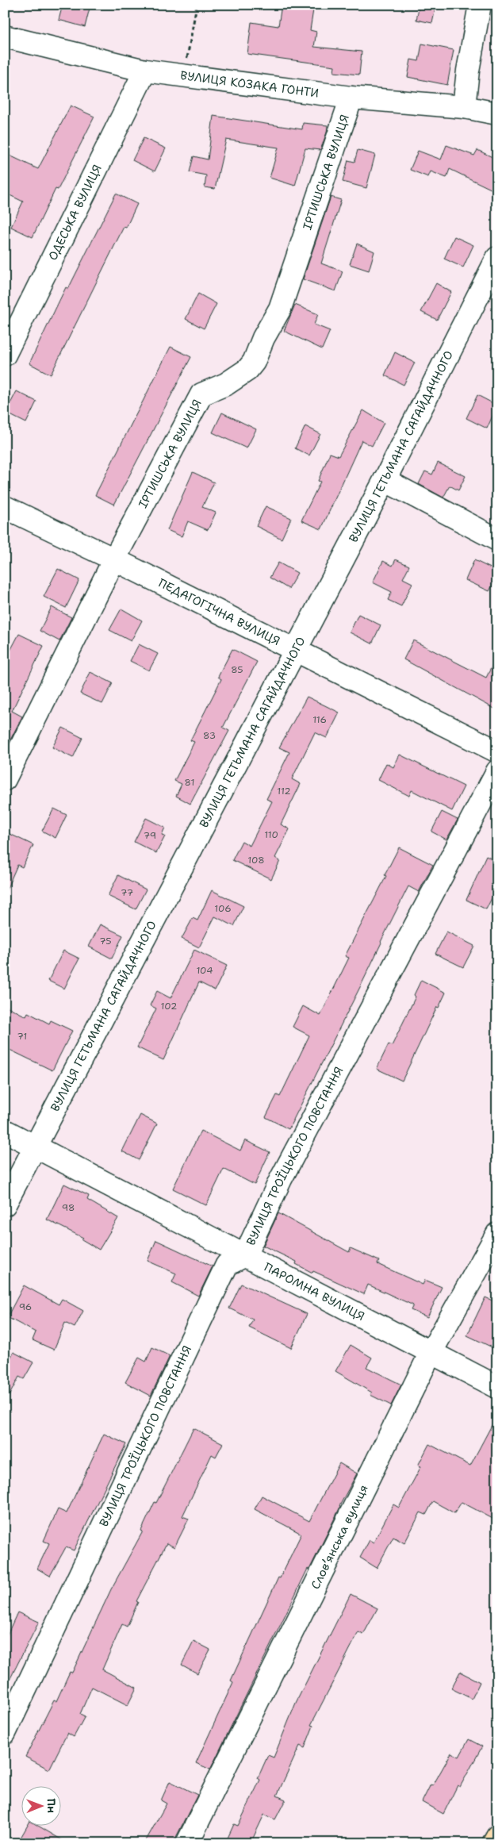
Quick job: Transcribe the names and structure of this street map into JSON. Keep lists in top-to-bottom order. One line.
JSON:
{"streets":{"street":["ВУЛИЦЯ КОЗАКА ГОНТИ","ІРТИШСЬКА ВУЛИЦЯ","ОДЕСЬКА ВУЛИЦЯ","ВУЛИЦЯ ГЕТЬМАНА САГАЙДАЧНОГО","ПЕДАГОГІЧНА ВУЛИЦЯ","ВУЛИЦЯ ТРОЇЦЬКОГО ПОВСТАННЯ","ПАРОМНА ВУЛИЦЯ","Словʼянська вулиця"]},"crossings":[["ВУЛИЦЯ КОЗАКА ГОНТИ","ІРТИШСЬКА ВУЛИЦЯ"],["ВУЛИЦЯ КОЗАКА ГОНТИ","ОДЕСЬКА ВУЛИЦЯ"],["ІРТИШСЬКА ВУЛИЦЯ","ПЕДАГОГІЧНА ВУЛИЦЯ"],["ВУЛИЦЯ ГЕТЬМАНА САГАЙДАЧНОГО","ПЕДАГОГІЧНА ВУЛИЦЯ"],["ВУЛИЦЯ ГЕТЬМАНА САГАЙДАЧНОГО","ПАРОМНА ВУЛИЦЯ"],["ВУЛИЦЯ ТРОЇЦЬКОГО ПОВСТАННЯ","ПАРОМНА ВУЛИЦЯ"],["ПАРОМНА ВУЛИЦЯ","Словʼянська вулиця"]],"house_numbers":["85","116","83","81","112","110","79","108","77","106","75","104","102","71","98","96"],"north":"right"}
